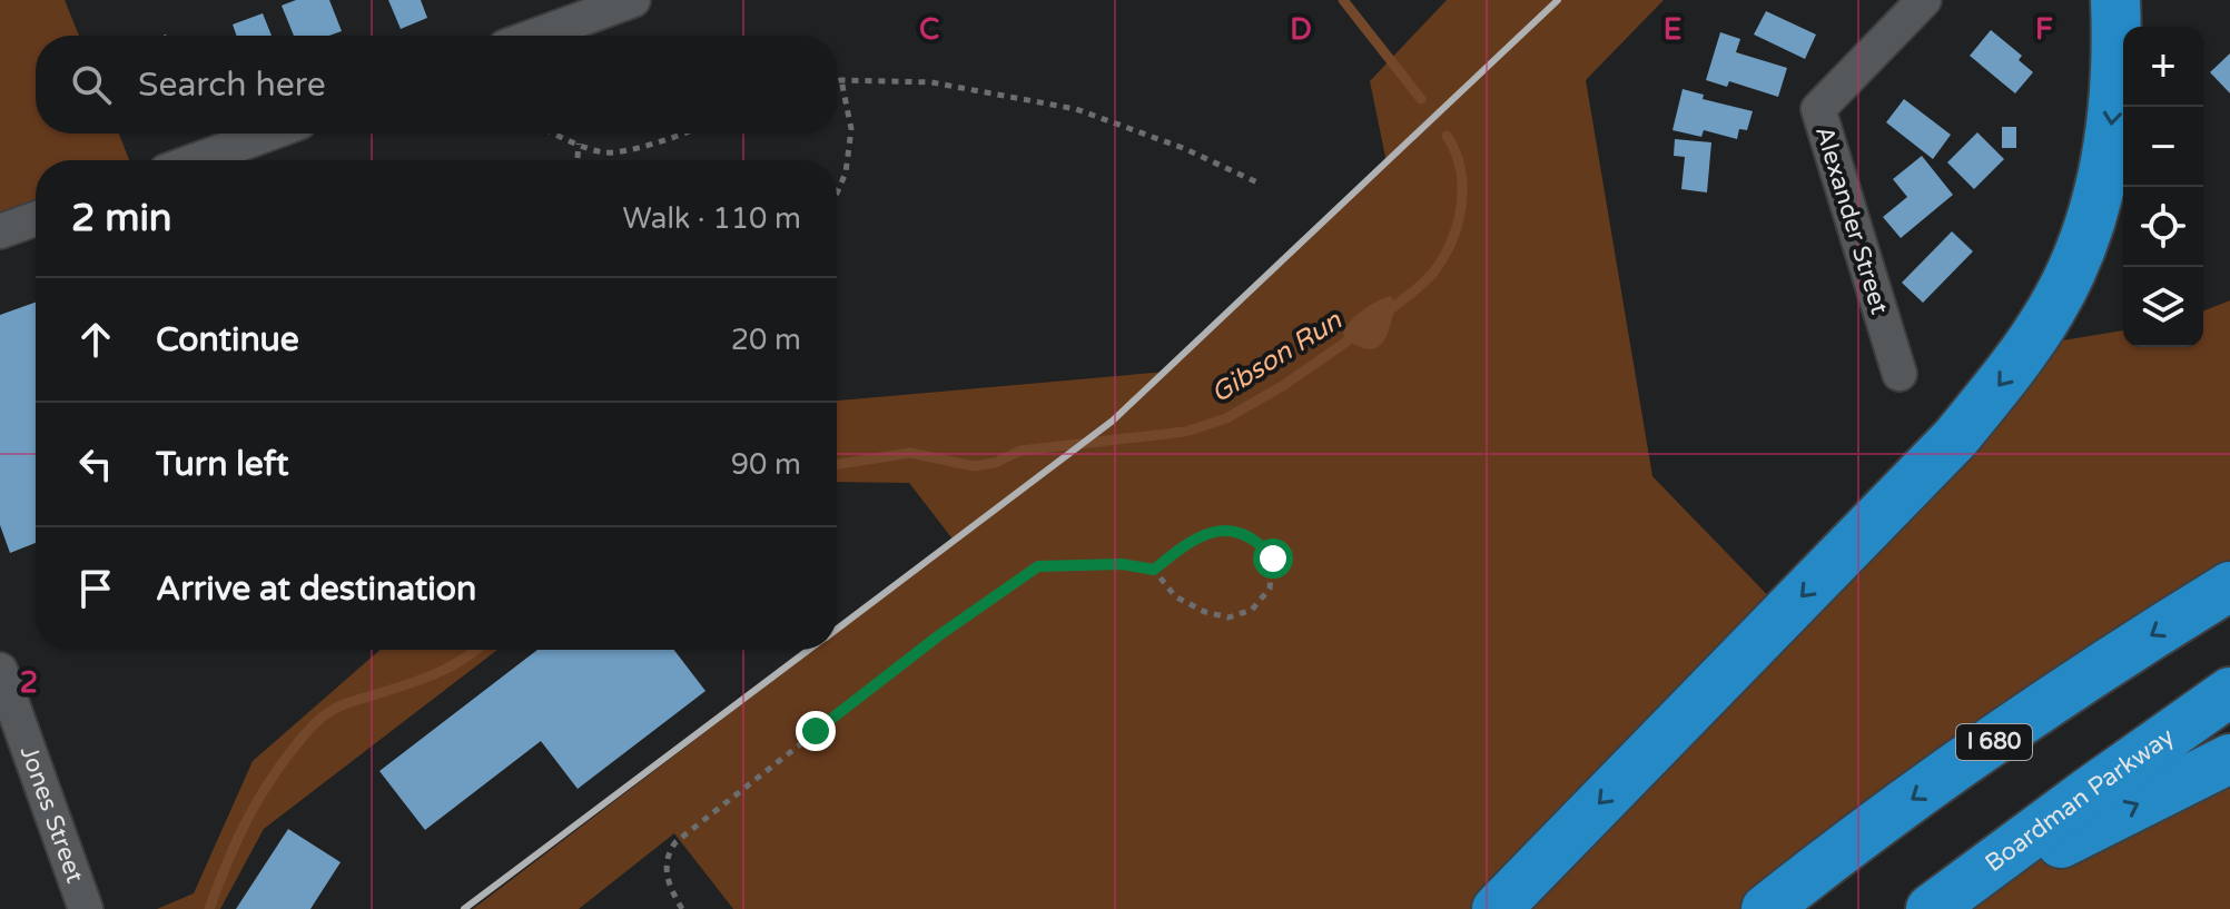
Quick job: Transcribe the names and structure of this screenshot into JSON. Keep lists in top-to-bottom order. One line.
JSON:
{"streets":{"highway":["I 680","Boardman Parkway"],"street":["Alexander Street","Jones Street"]},"water":["Gibson Run"],"page":{"map_buttons":["+","−"],"search":"Search here","heading":["2 min","Walk · 110 m"],"list":[["Continue","20 m"],["Turn left","90 m"],"Arrive at destination"]},"grid":{"columns":["C","D","E","F"],"rows":["2"]}}
